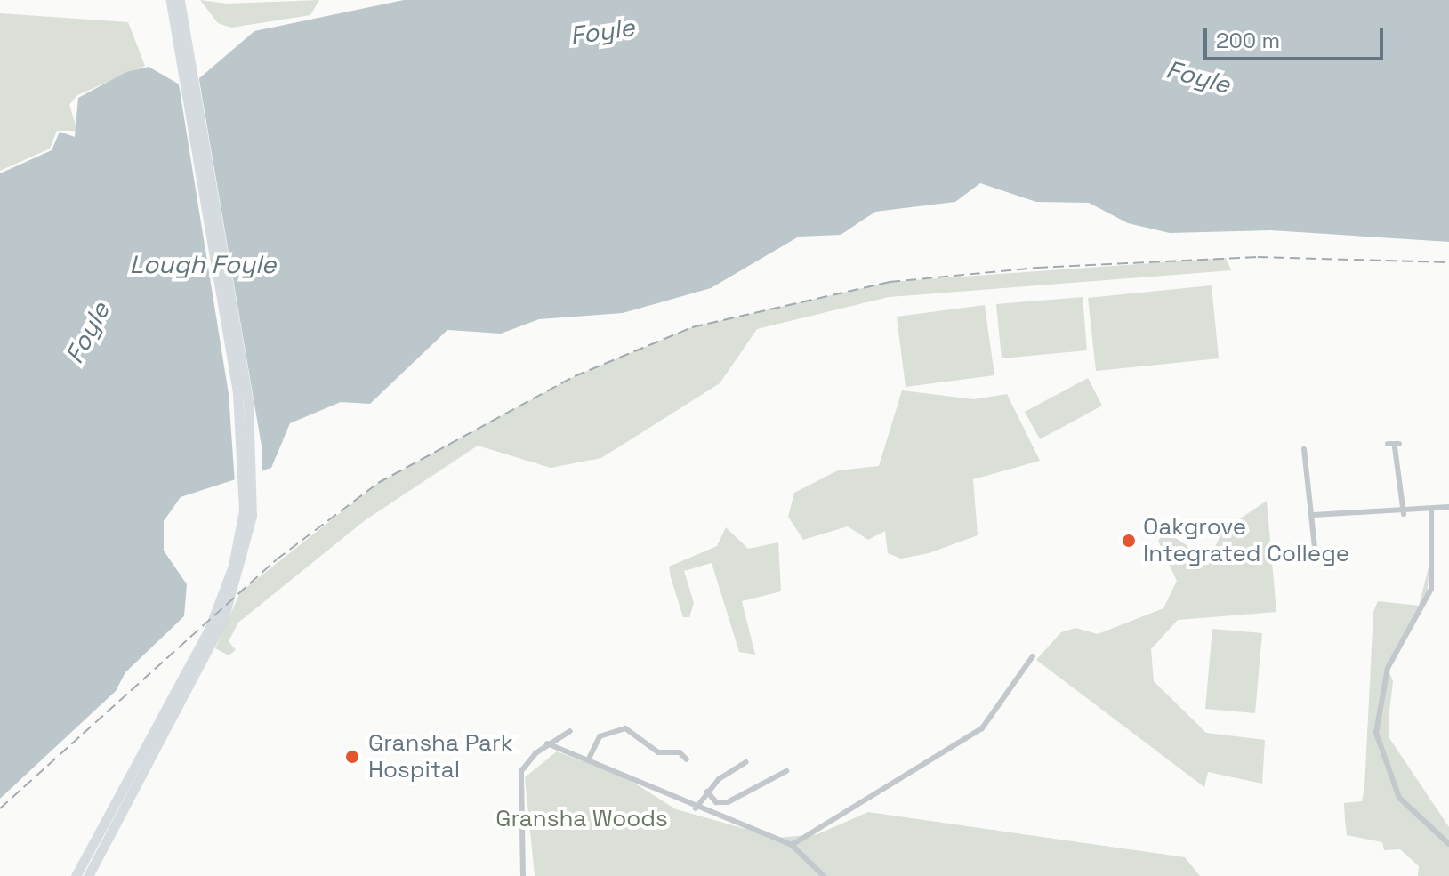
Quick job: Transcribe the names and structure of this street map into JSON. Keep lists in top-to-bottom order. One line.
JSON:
{"water":["Foyle","Lough Foyle"],"parks":["Gransha Woods"],"places":["Oakgrove Integrated College","Gransha Park Hospital"],"scale_bar":"200 m"}
